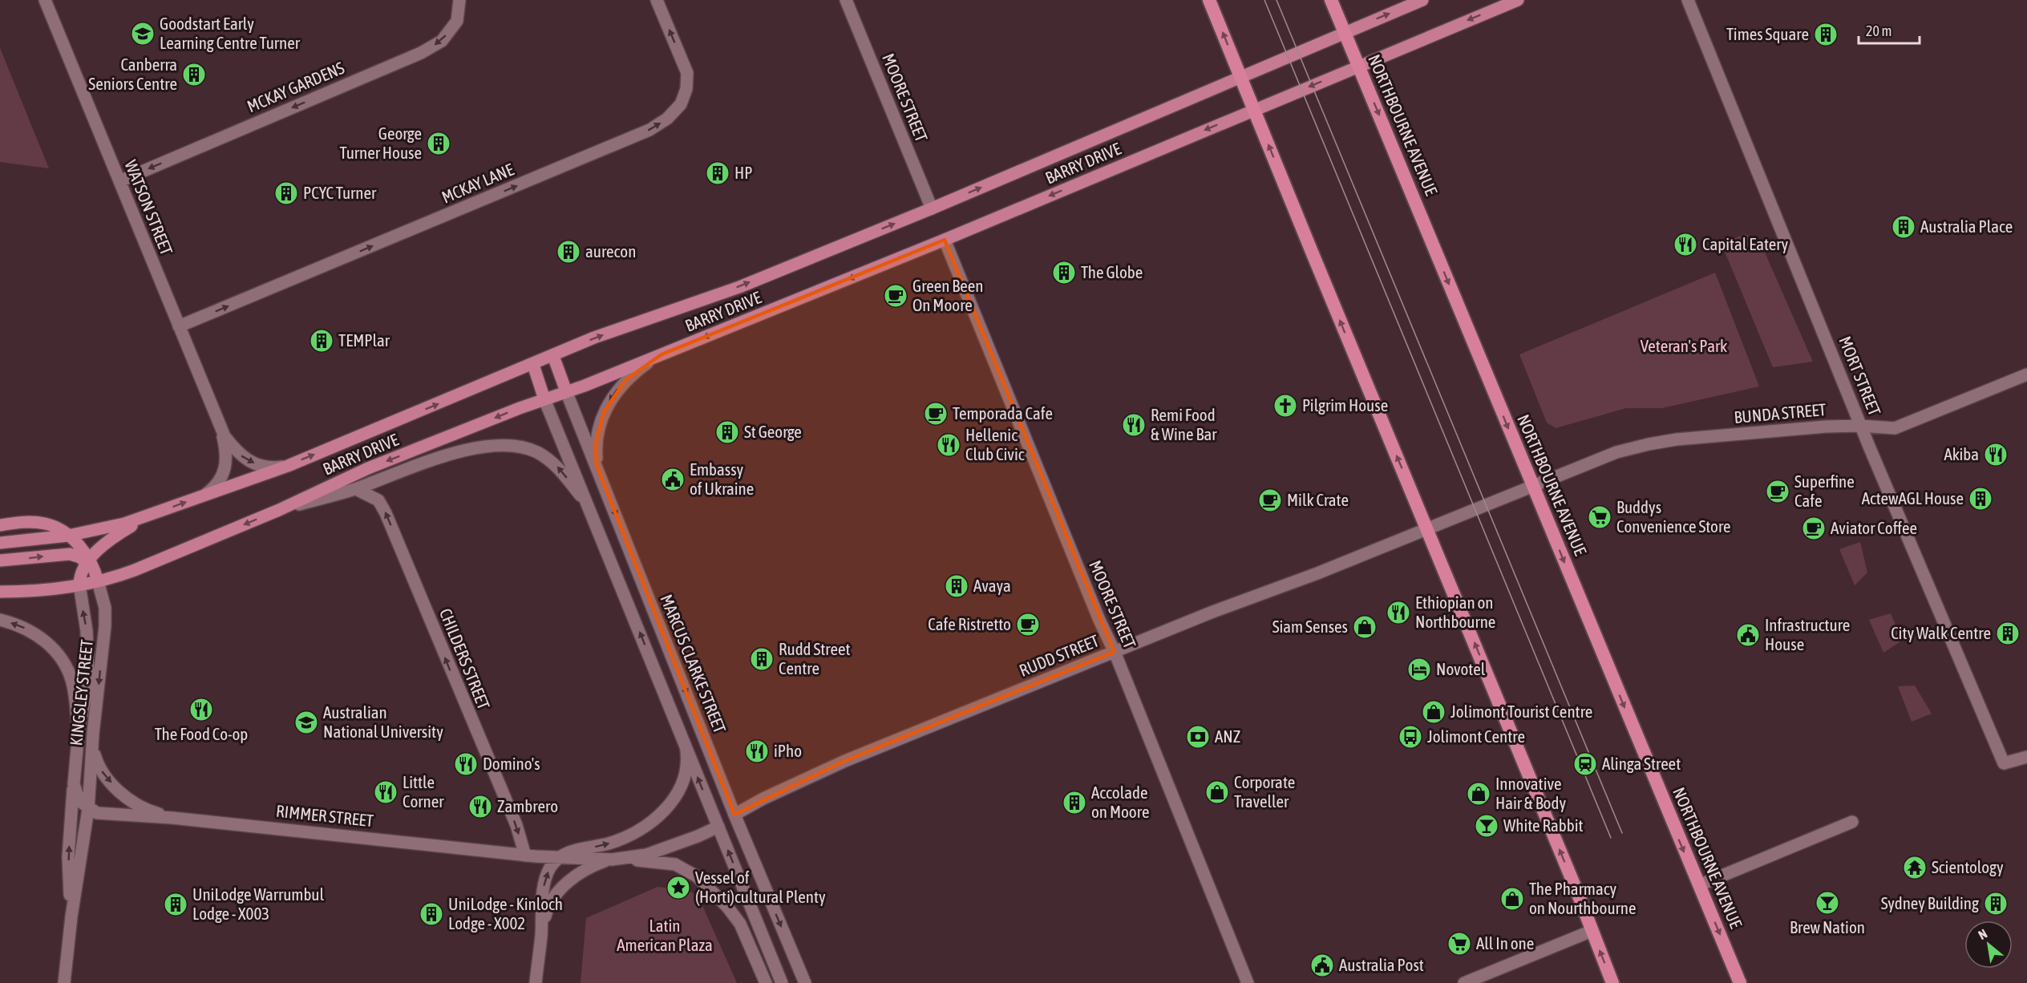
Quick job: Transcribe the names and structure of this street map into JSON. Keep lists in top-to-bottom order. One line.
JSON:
{"streets":{"highway":["NORTHBOURNE AVENUE"],"main road":["BARRY DRIVE","MARCUS CLARKE STREET"],"street":["MCKAY GARDENS","MOORE STREET","MCKAY LANE","WATSON STREET","MORT STREET","BUNDA STREET","RUDD STREET","CHILDERS STREET","KINGSLEY STREET","RIMMER STREET"]},"crossings":[["MCKAY GARDENS","WATSON STREET"],["MOORE STREET","BARRY DRIVE"],["MOORE STREET","RUDD STREET"],["NORTHBOURNE AVENUE","BARRY DRIVE"],["NORTHBOURNE AVENUE","BUNDA STREET"],["BARRY DRIVE","WATSON STREET"],["BARRY DRIVE","MARCUS CLARKE STREET"],["BARRY DRIVE","KINGSLEY STREET"],["MCKAY LANE","WATSON STREET"],["MORT STREET","BUNDA STREET"],["BUNDA STREET","RUDD STREET"],["RUDD STREET","MARCUS CLARKE STREET"],["RUDD STREET","RIMMER STREET"],["CHILDERS STREET","RIMMER STREET"],["KINGSLEY STREET","RIMMER STREET"]],"one_way":["MCKAY GARDENS","MCKAY LANE","MARCUS CLARKE STREET"],"parks":["Veteran's Park","Latin American Plaza"],"places":{"school or university":["Goodstart Early Learning Centre Turner","Australian National University"],"building":["Times Square","Canberra Seniors Centre","George Turner House","HP","PCYC Turner","Australia Place","aurecon","The Globe","TEMPlar","St George","ActewAGL House","Avaya","City Walk Centre","Rudd Street Centre","Accolade on Moore","Sydney Building","UniLodge Warrumbul Lodge - X003","UniLodge - Kinloch Lodge - X002"],"restaurant":["Capital Eatery","Remi Food & Wine Bar","Hellenic Club Civic","Akiba","Ethiopian on Northbourne","The Food Co-op","iPho","Domino's","Little Corner","Zambrero"],"cafe":["Green Been On Moore","Temporada Cafe","Superfine Cafe","Milk Crate","Aviator Coffee","Cafe Ristretto"],"church":["Pilgrim House"],"public building":["Embassy of Ukraine","Infrastructure House","Australia Post"],"supermarket":["Buddys Convenience Store","All In one"],"shop":["Siam Senses","Jolimont Tourist Centre","Corporate Traveller","Innovative Hair & Body","The Pharmacy on Nourthbourne"],"hotel":["Novotel"],"bank":["ANZ"],"bus stop":["Jolimont Centre"],"station":["Alinga Street"],"bar":["White Rabbit","Brew Nation"],"temple":["Scientology"],"place":["Vessel of (Horti)cultural Plenty"]},"scale_bar":"20 m","north":"top left"}
